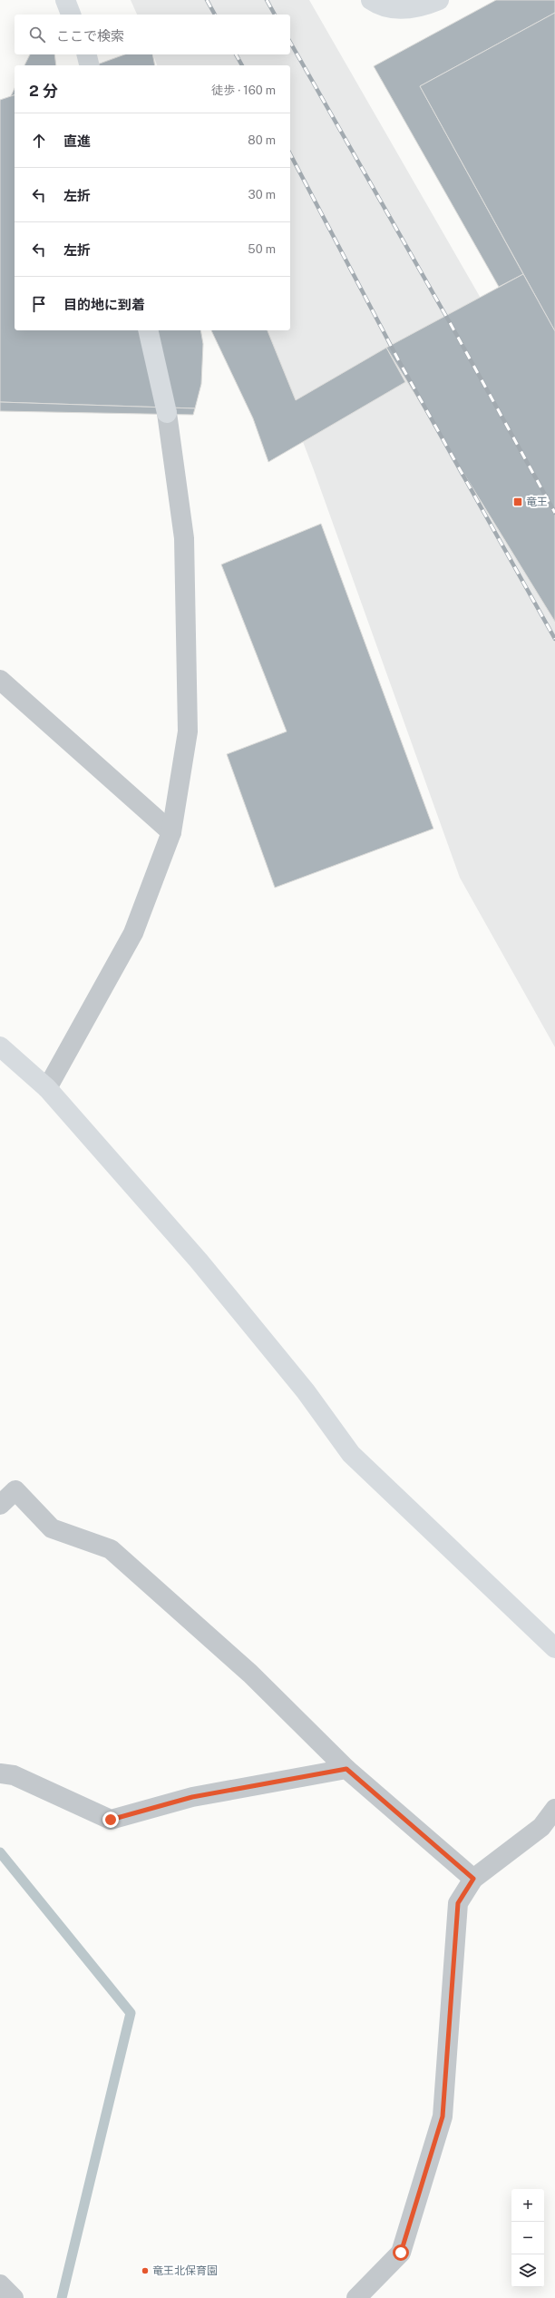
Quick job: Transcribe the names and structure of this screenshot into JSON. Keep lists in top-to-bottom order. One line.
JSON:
{"places":{"transit":["竜王"],"other":["竜王北保育園"]},"page":{"search":"ここで検索","heading":["2 分","徒歩 · 160 m"],"list":[["直進","80 m"],["左折","30 m"],["左折","50 m"],"目的地に到着"],"map_buttons":["+","−"]}}
